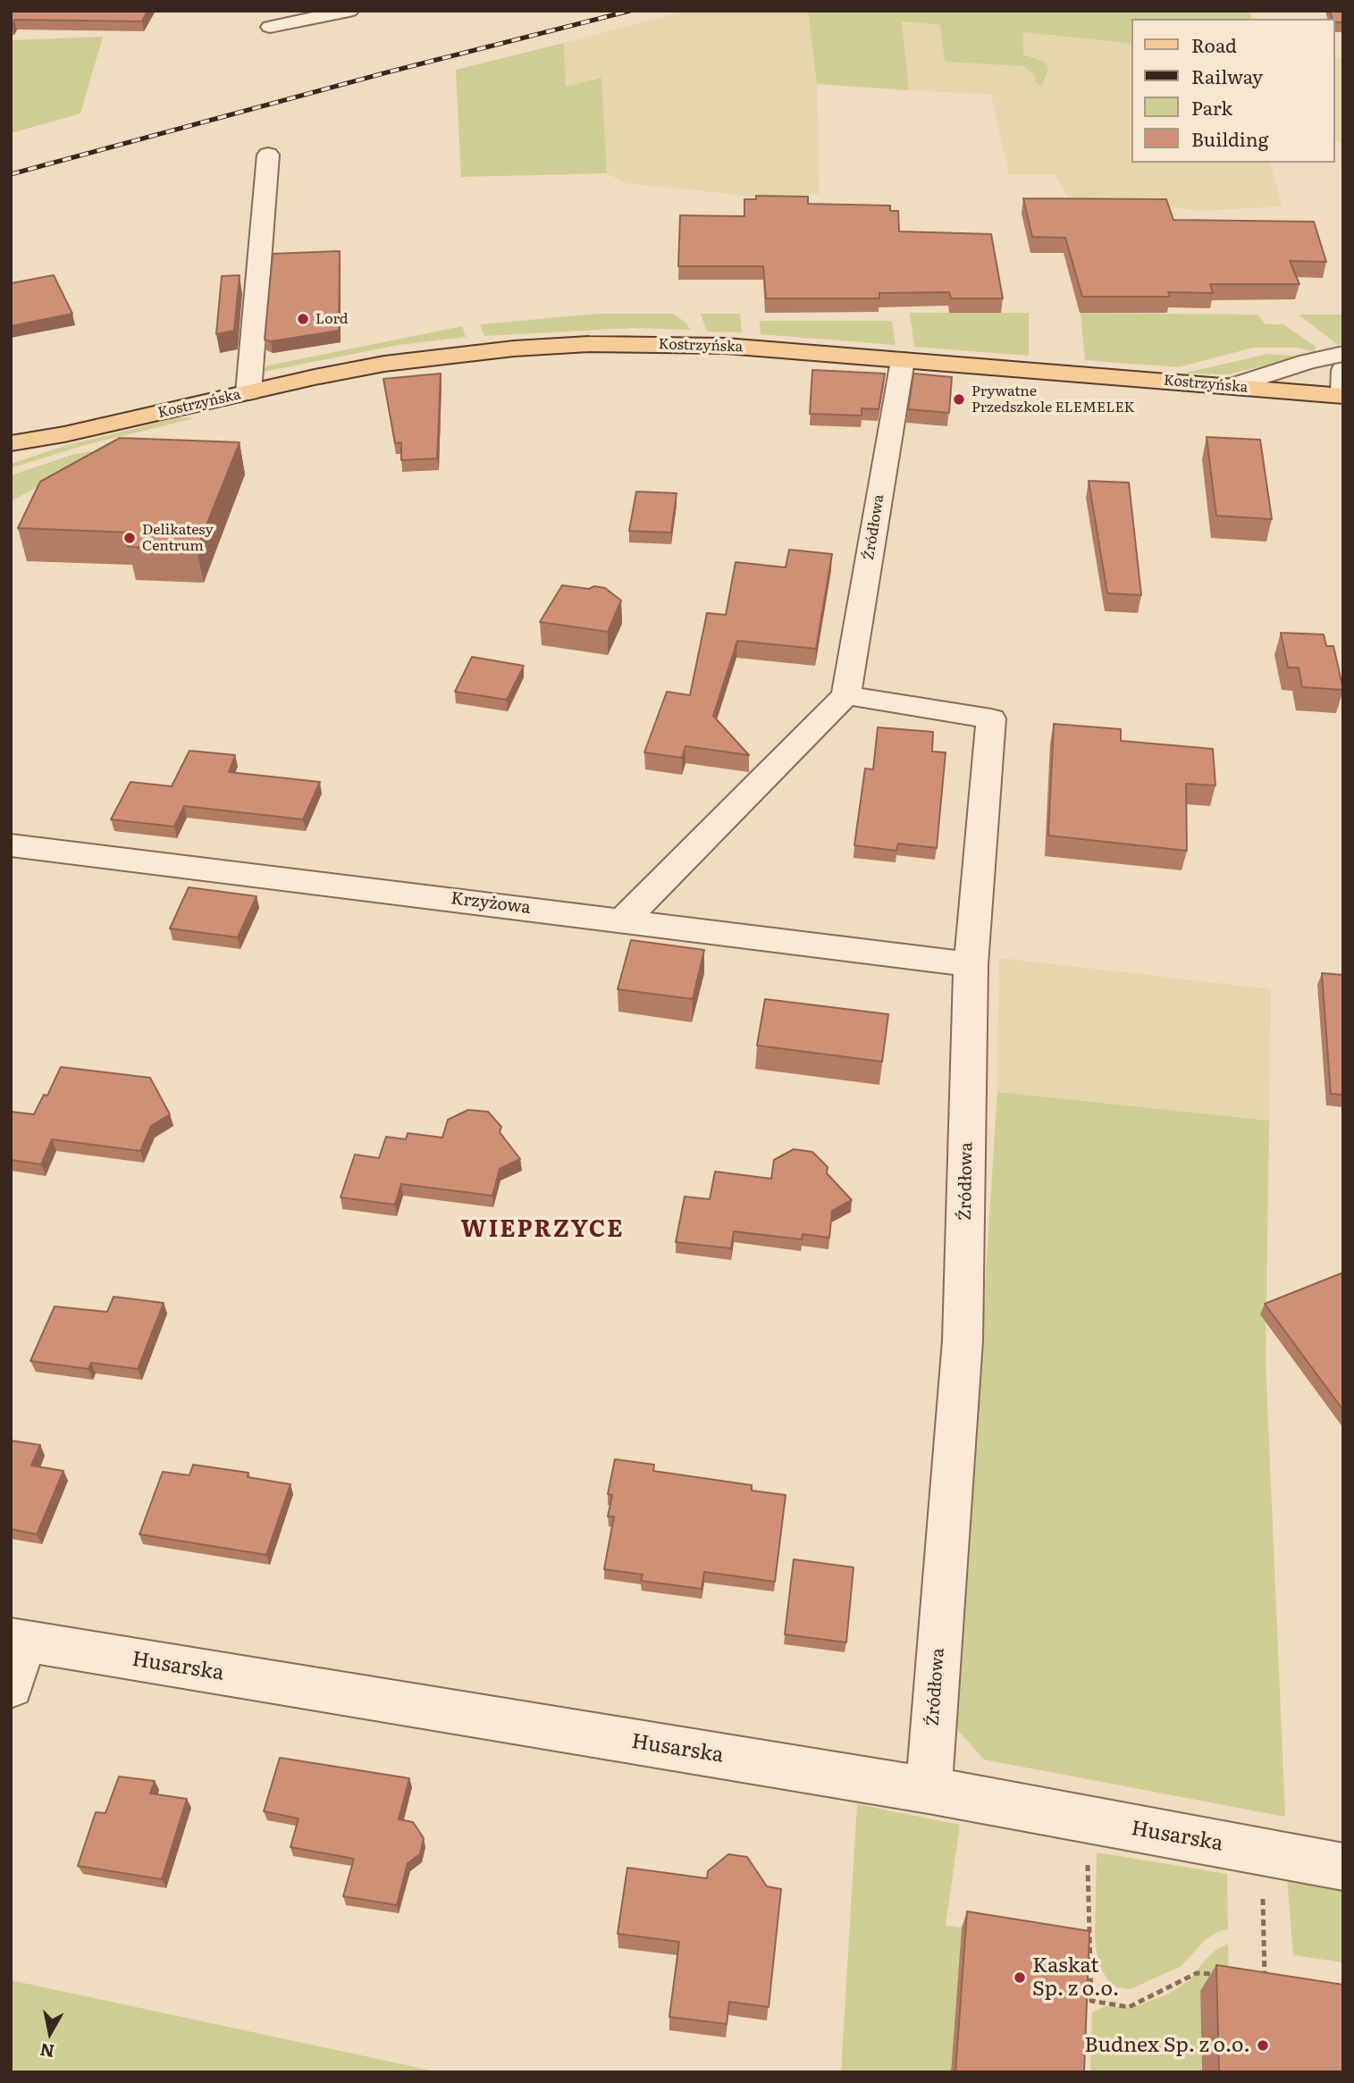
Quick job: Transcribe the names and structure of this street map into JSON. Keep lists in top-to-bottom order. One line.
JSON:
{"streets":{"main road":["Kostrzyńska"],"street":["Źródłowa","Krzyżowa","Husarska"]},"crossings":[["Kostrzyńska","Źródłowa"],["Źródłowa","Krzyżowa"],["Źródłowa","Husarska"]],"districts":["WIEPRZYCE"],"places":["Lord","Prywatne Przedszkole ELEMELEK","Delikatesy Centrum","Kaskat Sp. z o.o.","Budnex Sp. z o.o."],"legend":["Road","Railway","Park","Building"],"north":"bottom"}
